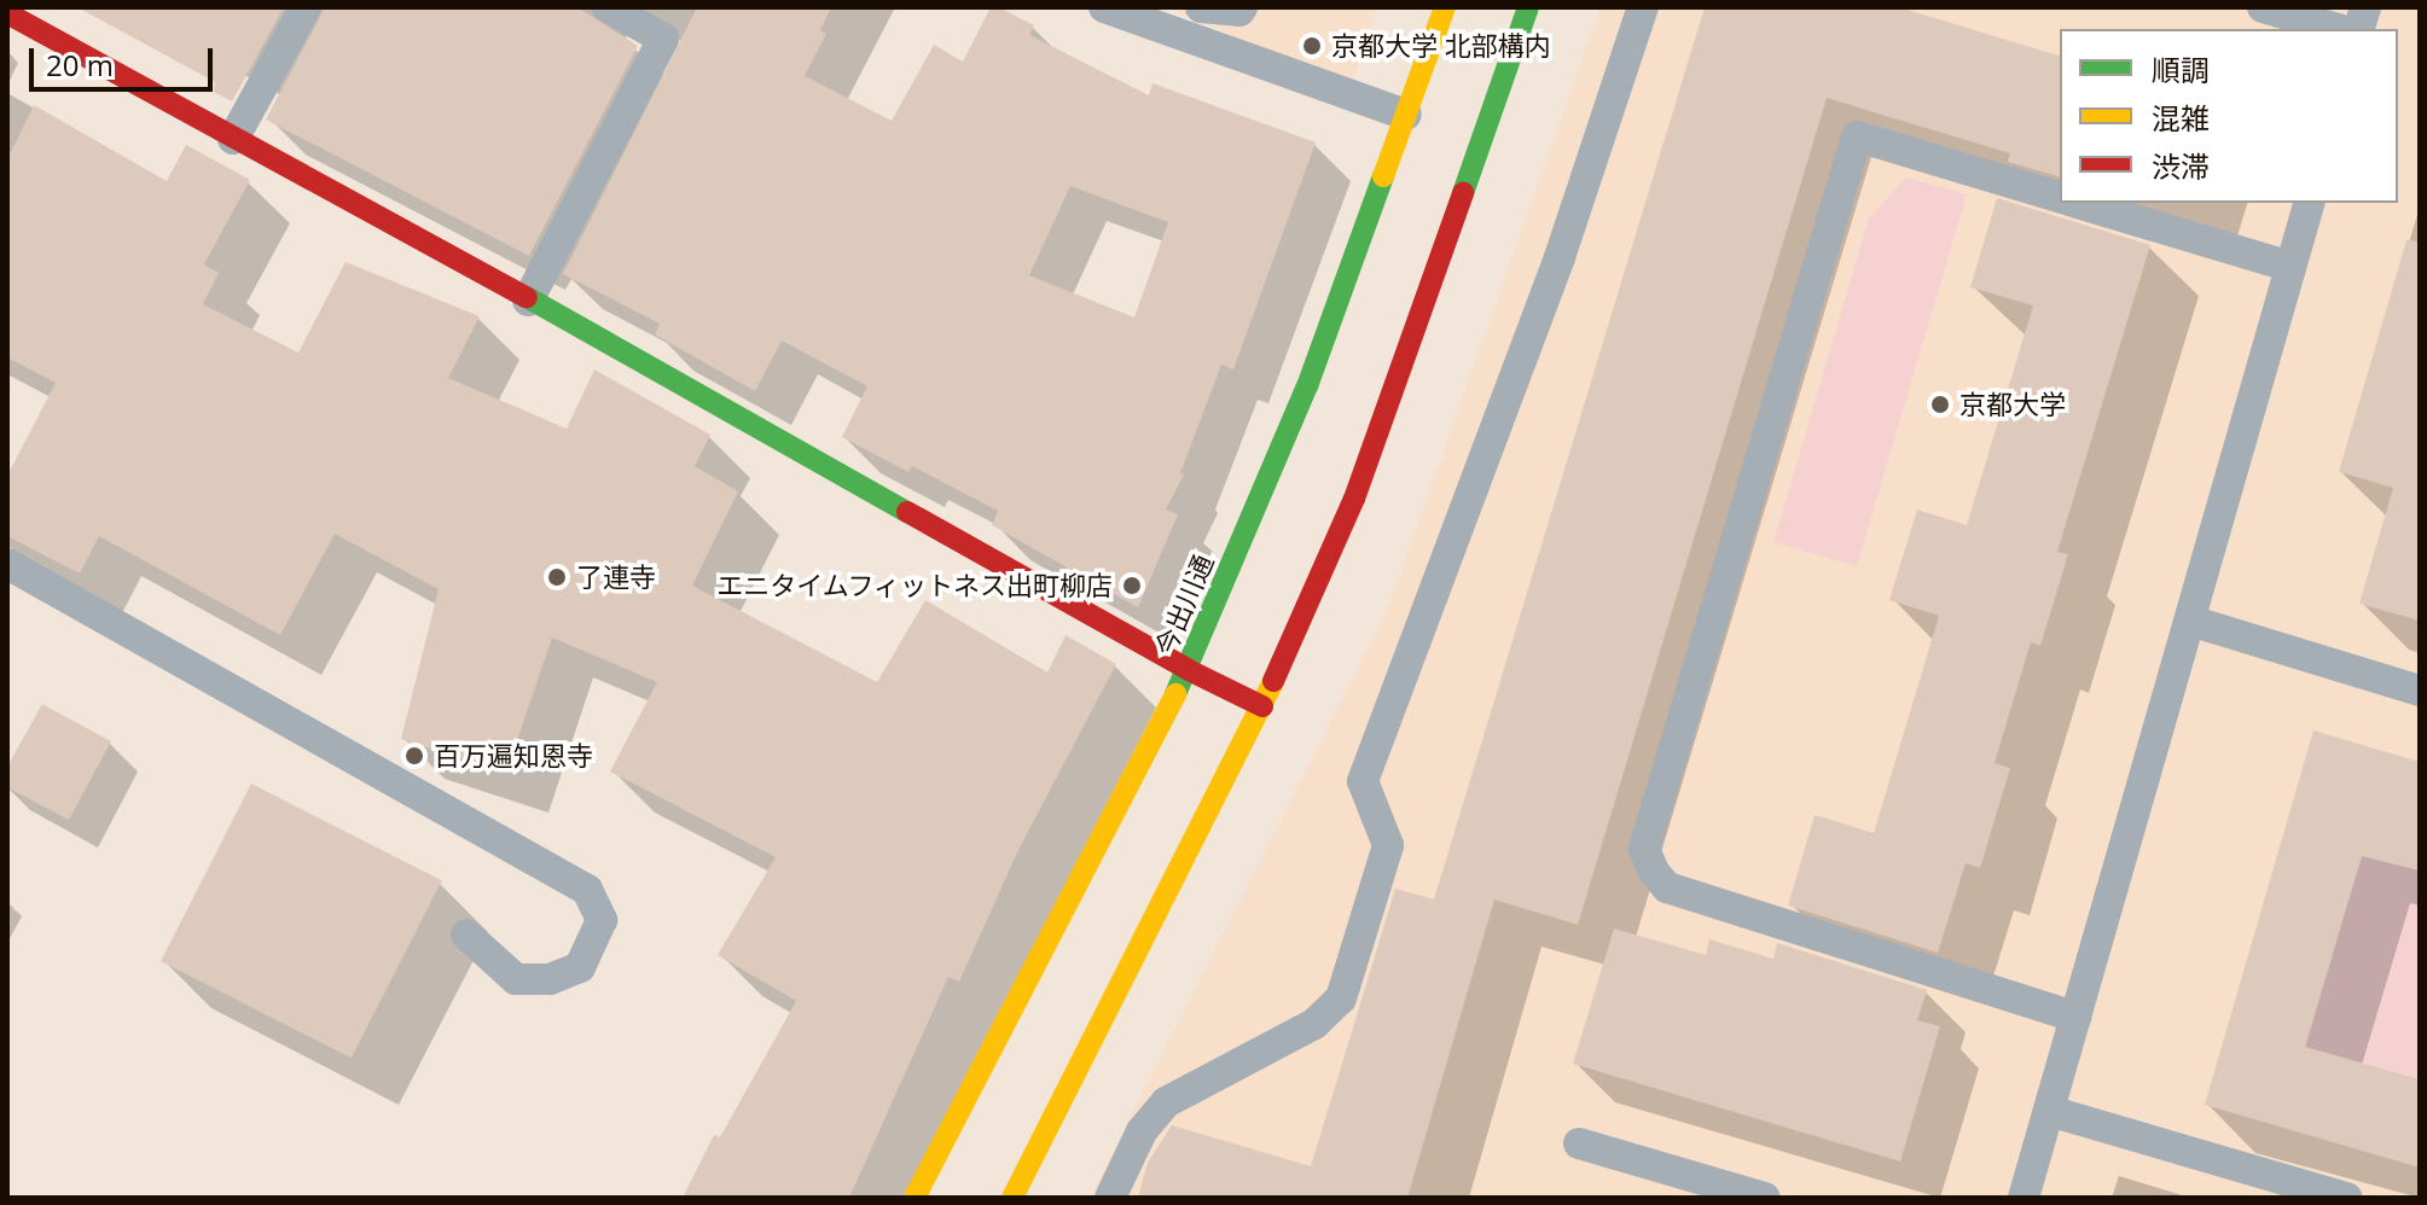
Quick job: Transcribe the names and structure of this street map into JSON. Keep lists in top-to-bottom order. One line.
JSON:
{"streets":{"main road":["今出川通"]},"places":["京都大学 北部構内","京都大学","了連寺","エニタイムフィットネス出町柳店","百万遍知恩寺"],"legend":["順調","混雑","渋滞"],"scale_bar":"20 m"}
